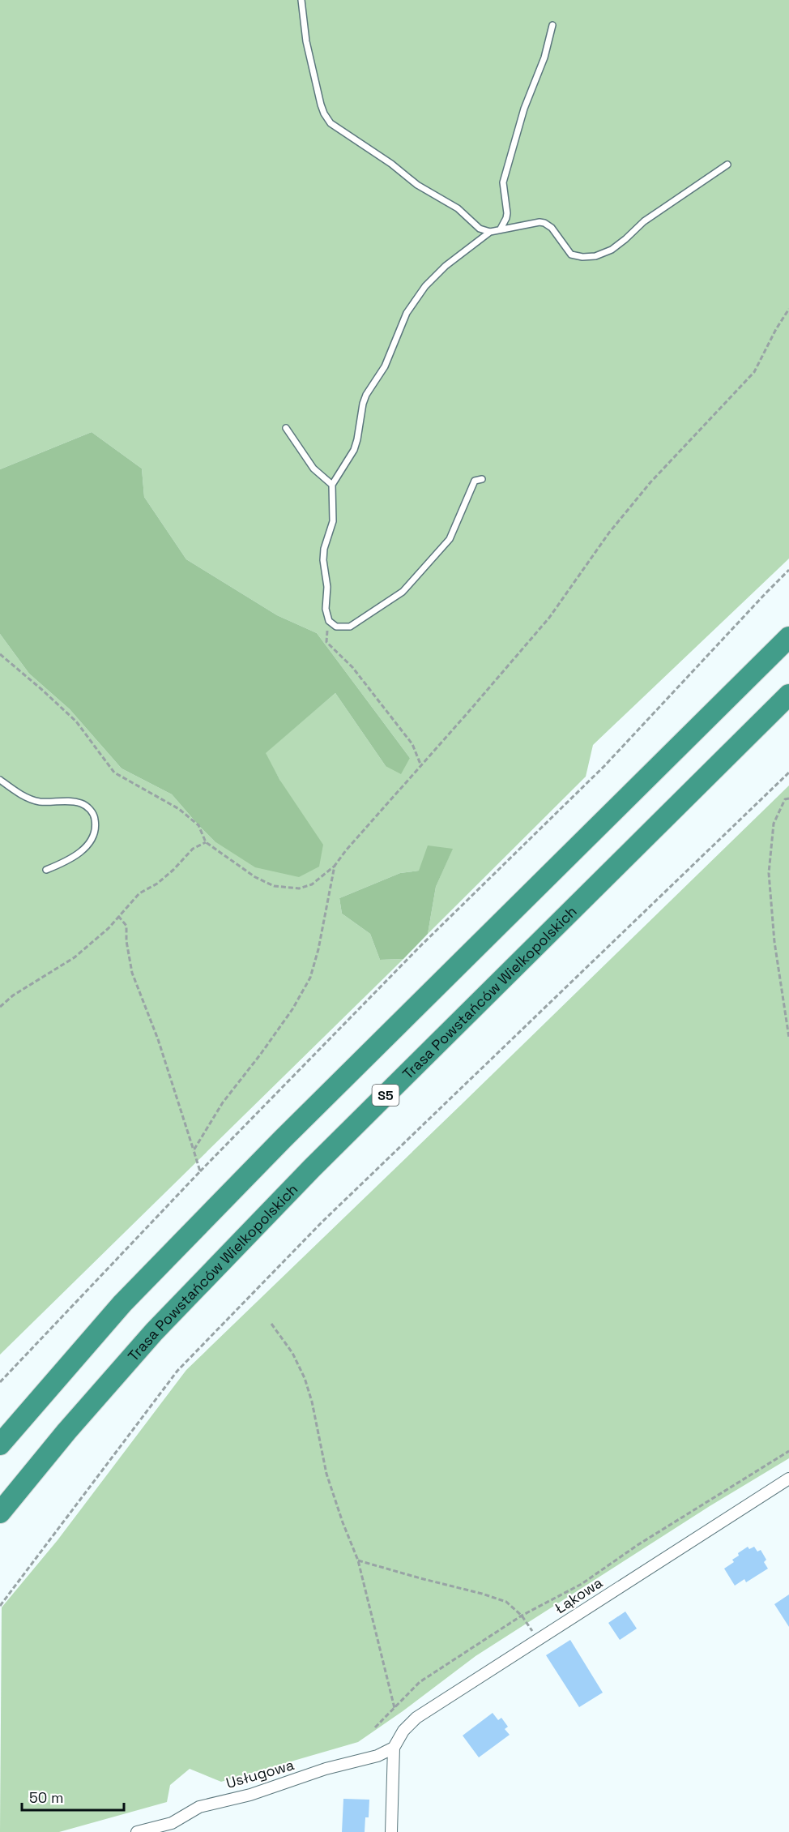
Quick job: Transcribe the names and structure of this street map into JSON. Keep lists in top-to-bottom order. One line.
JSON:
{"streets":{"highway":["Trasa Powstańców Wielkopolskich","S5"],"street":["Łąkowa","Usługowa"]},"crossings":[["Łąkowa","Usługowa"]],"scale_bar":"50 m"}
